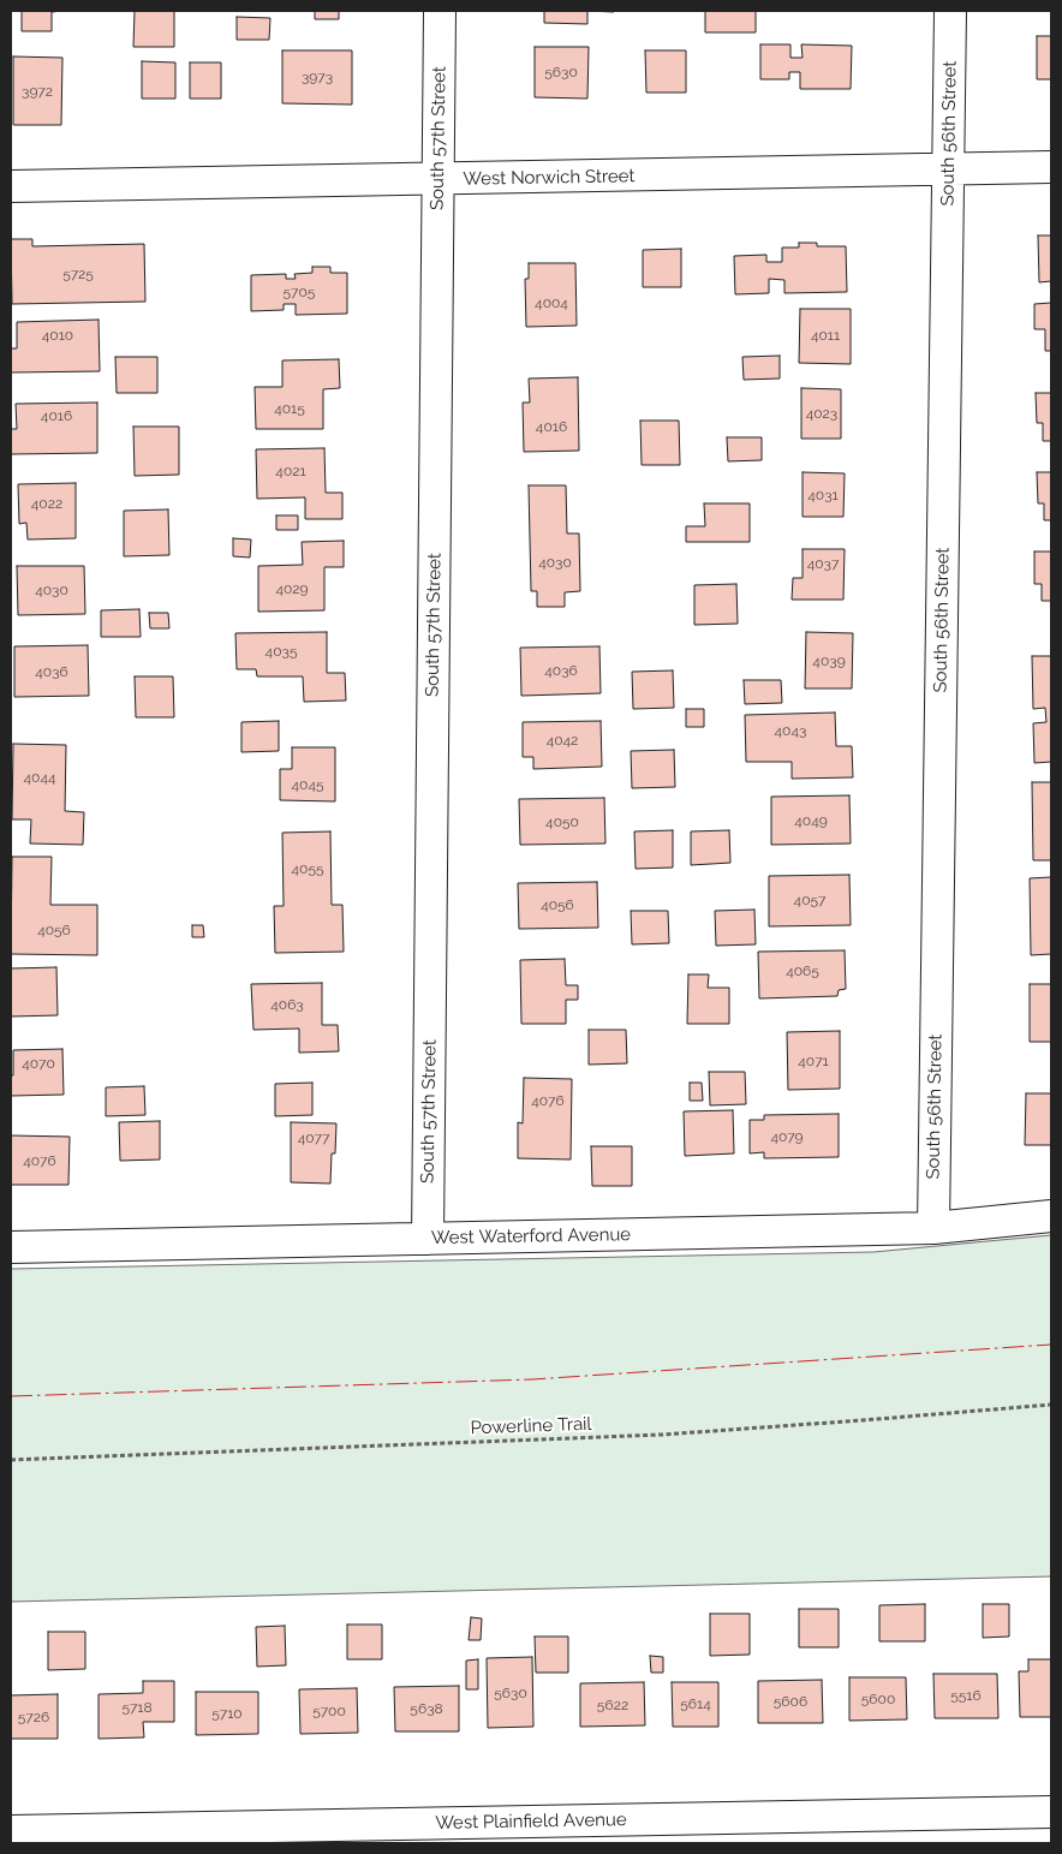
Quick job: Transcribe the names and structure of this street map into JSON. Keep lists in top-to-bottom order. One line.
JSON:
{"streets":{"street":["South 56th Street","South 57th Street","West Norwich Street","West Waterford Avenue","West Plainfield Avenue"],"path":["Powerline Trail"]},"crossings":[["South 56th Street","West Norwich Street"],["South 56th Street","West Waterford Avenue"],["South 57th Street","West Norwich Street"],["South 57th Street","West Waterford Avenue"]],"house_numbers":["5630","3973","3972","5725","5705","4004","4010","4011","4015","4023","4016","4016","4021","4031","4022","4030","4037","4029","4030","4035","4039","4036","4036","4043","4042","4044","4045","4049","4050","4055","4057","4056","4056","4065","4063","4071","4070","4076","4079","4077","4076","5630","5516","5600","5606","5614","5622","5718","5638","5700","5710","5726"]}
